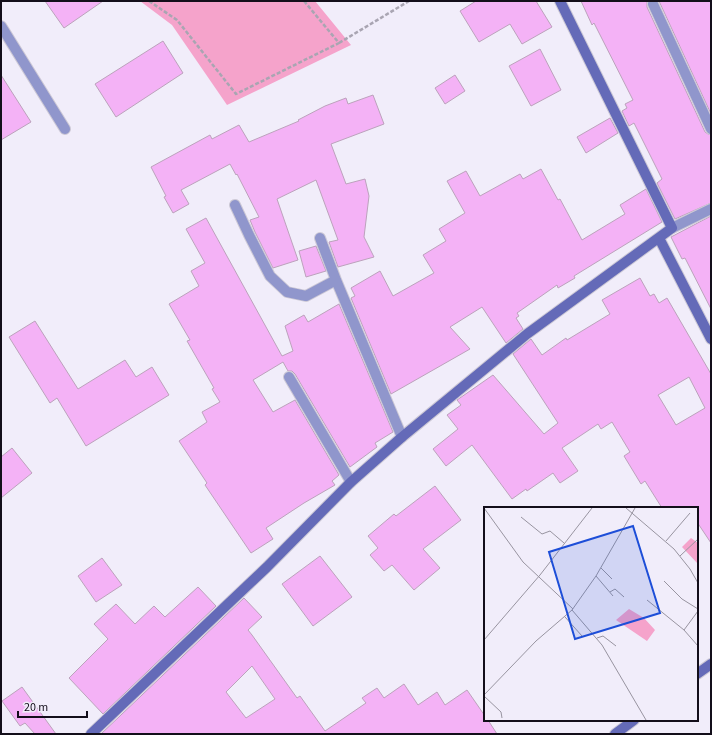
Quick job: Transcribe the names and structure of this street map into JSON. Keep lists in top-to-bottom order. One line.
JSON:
{"scale_bar":"20 m"}
